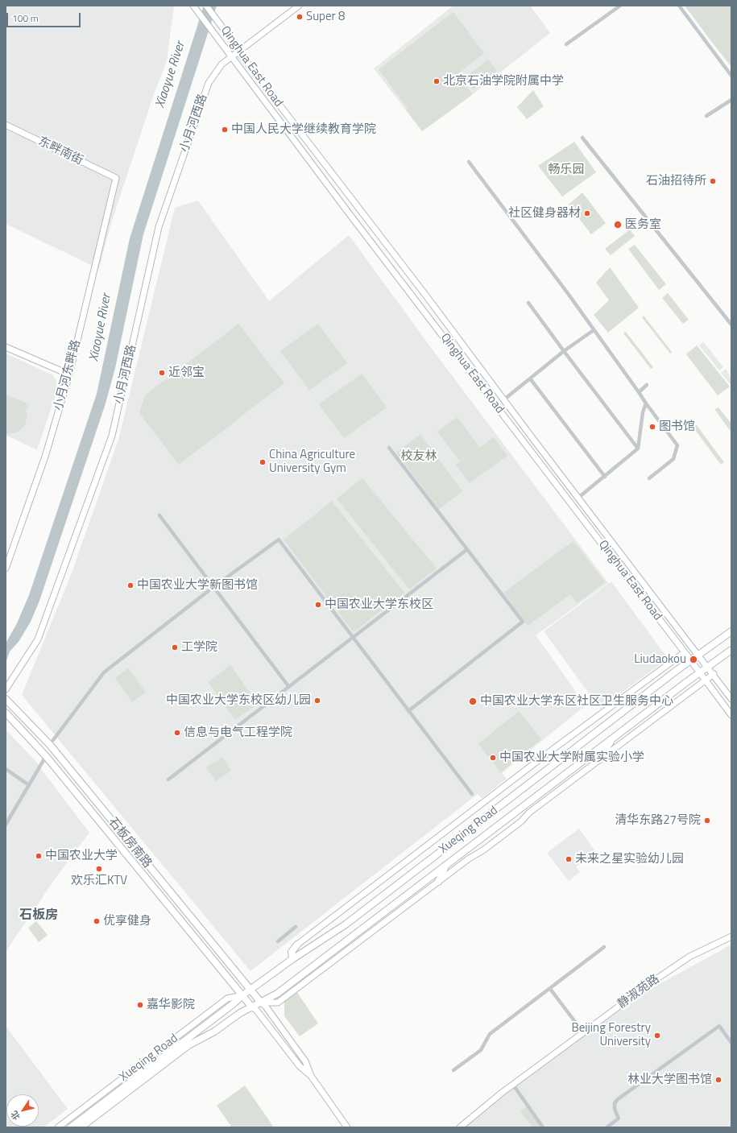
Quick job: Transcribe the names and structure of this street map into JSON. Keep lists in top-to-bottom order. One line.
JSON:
{"streets":{"main road":["Xueqing Road","石板房南路"],"street":["Qinghua East Road","小月河西路","东畔南街","小月河东畔路","静淑苑路"]},"crossings":[["Qinghua East Road","小月河西路"],["Qinghua East Road","Xueqing Road"],["东畔南街","小月河东畔路"],["Xueqing Road","石板房南路"]],"districts":["石板房"],"water":["Xiaoyue River"],"parks":["畅乐园","校友林"],"places":["Super 8","北京石油学院附属中学","中国人民大学继续教育学院","石油招待所","社区健身器材","医务室","近邻宝","图书馆","China Agriculture University Gym","中国农业大学新图书馆","中国农业大学东校区","工学院","Liudaokou","中国农业大学东校区幼儿园","中国农业大学东区社区卫生服务中心","信息与电气工程学院","中国农业大学附属实验小学","清华东路27号院","中国农业大学","未来之星实验幼儿园","欢乐汇KTV","优享健身","嘉华影院","Beijing Forestry University","林业大学图书馆"],"scale_bar":"100 m","north":"bottom left"}
